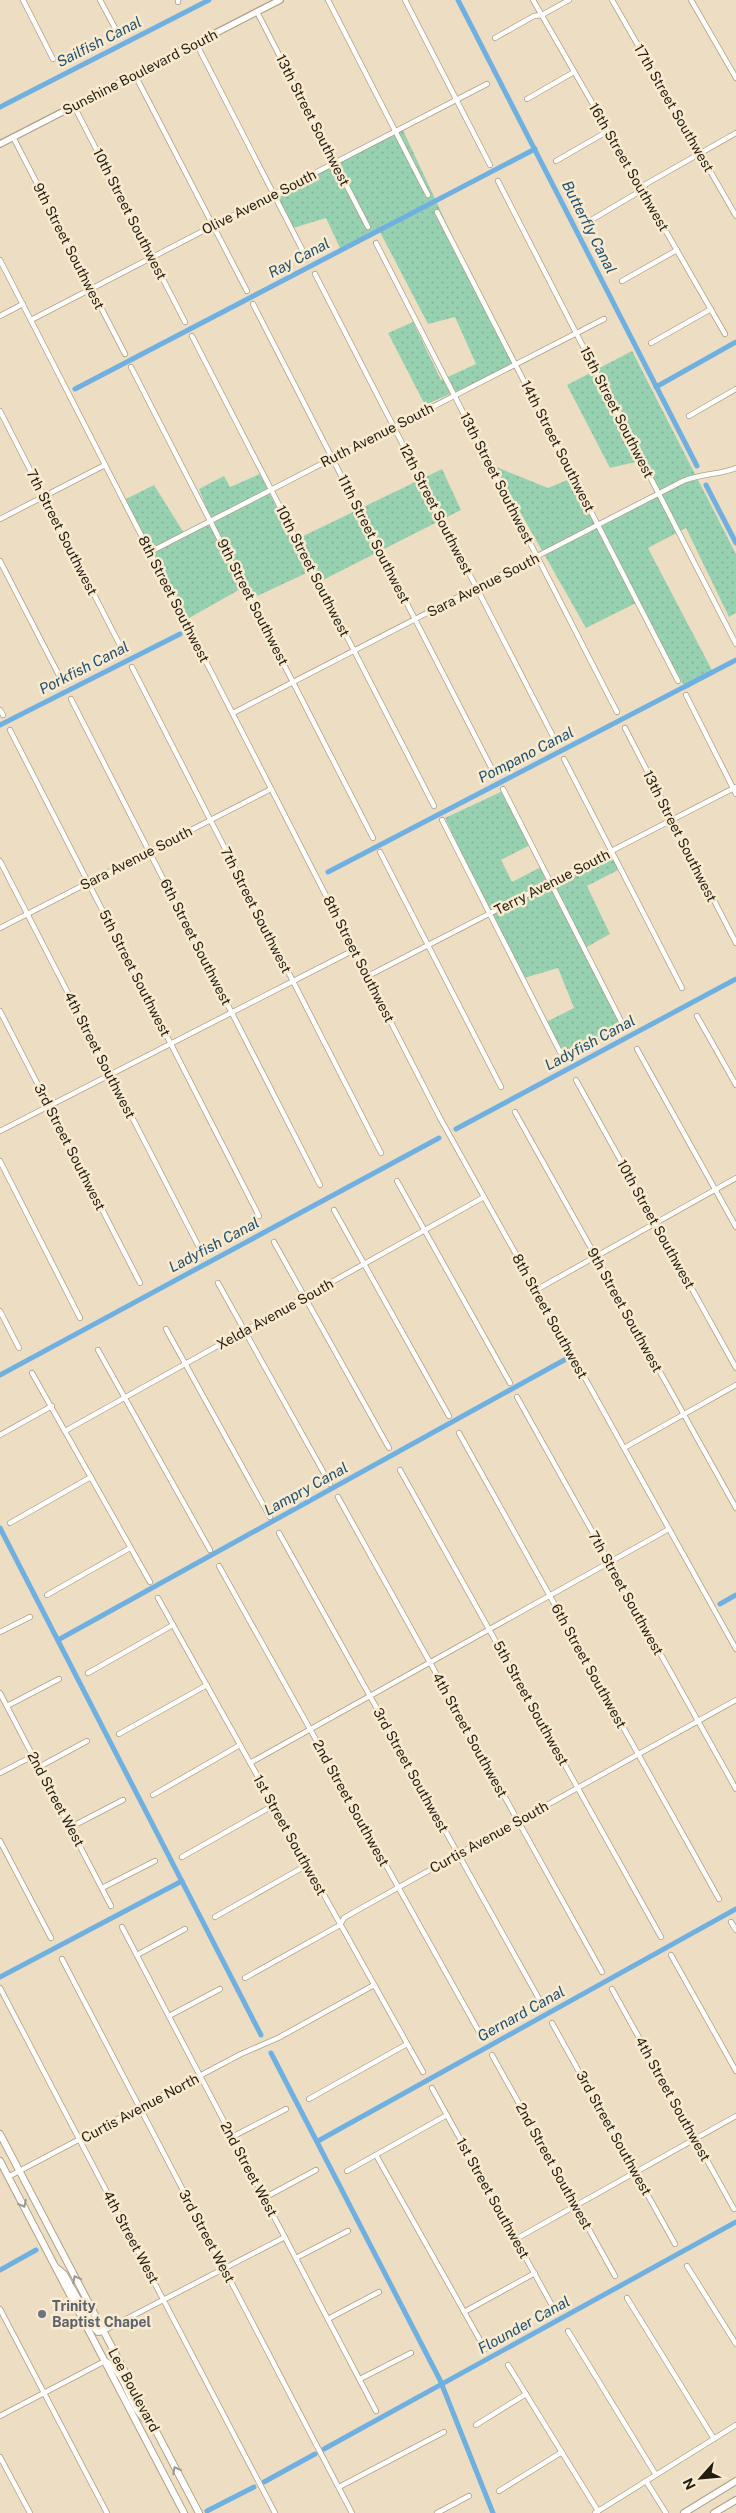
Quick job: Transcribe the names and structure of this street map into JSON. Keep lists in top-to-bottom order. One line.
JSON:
{"streets":{"main road":["Lee Boulevard"],"street":["Sunshine Boulevard South","17th Street Southwest","13th Street Southwest","16th Street Southwest","Olive Avenue South","10th Street Southwest","9th Street Southwest","15th Street Southwest","Ruth Avenue South","14th Street Southwest","12th Street Southwest","7th Street Southwest","11th Street Southwest","Sara Avenue South","8th Street Southwest","Terry Avenue South","6th Street Southwest","5th Street Southwest","4th Street Southwest","3rd Street Southwest","Xelda Avenue South","2nd Street West","2nd Street Southwest","1st Street Southwest","Curtis Avenue South","Curtis Avenue North","3rd Street West","4th Street West"]},"crossings":[["Sunshine Boulevard South","13th Street Southwest"],["Sunshine Boulevard South","10th Street Southwest"],["Sunshine Boulevard South","9th Street Southwest"],["13th Street Southwest","Olive Avenue South"],["13th Street Southwest","Ruth Avenue South"],["13th Street Southwest","Sara Avenue South"],["13th Street Southwest","Terry Avenue South"],["Olive Avenue South","10th Street Southwest"],["Olive Avenue South","9th Street Southwest"],["Olive Avenue South","8th Street Southwest"],["10th Street Southwest","Ruth Avenue South"],["10th Street Southwest","Sara Avenue South"],["9th Street Southwest","Ruth Avenue South"],["9th Street Southwest","Sara Avenue South"],["15th Street Southwest","Ruth Avenue South"],["15th Street Southwest","Sara Avenue South"],["Ruth Avenue South","14th Street Southwest"],["Ruth Avenue South","12th Street Southwest"],["Ruth Avenue South","11th Street Southwest"],["Ruth Avenue South","8th Street Southwest"],["14th Street Southwest","Sara Avenue South"],["12th Street Southwest","Sara Avenue South"],["7th Street Southwest","Sara Avenue South"],["7th Street Southwest","Curtis Avenue South"],["11th Street Southwest","Sara Avenue South"],["Sara Avenue South","8th Street Southwest"],["Sara Avenue South","6th Street Southwest"],["Sara Avenue South","5th Street Southwest"],["Sara Avenue South","4th Street Southwest"],["8th Street Southwest","Terry Avenue South"],["8th Street Southwest","Xelda Avenue South"],["6th Street Southwest","Curtis Avenue South"],["5th Street Southwest","Curtis Avenue South"],["4th Street Southwest","Curtis Avenue South"],["3rd Street Southwest","Curtis Avenue South"],["2nd Street West","Curtis Avenue North"],["2nd Street Southwest","Curtis Avenue South"],["1st Street Southwest","Curtis Avenue South"],["1st Street Southwest","Curtis Avenue North"],["Curtis Avenue North","3rd Street West"],["Curtis Avenue North","4th Street West"],["Curtis Avenue North","Lee Boulevard"]],"water":["Sailfish Canal","Butterfly Canal","Ray Canal","Porkfish Canal","Pompano Canal","Ladyfish Canal","Lampry Canal","Gernard Canal","Flounder Canal"],"places":["Trinity Baptist Chapel"],"north":"bottom left"}
